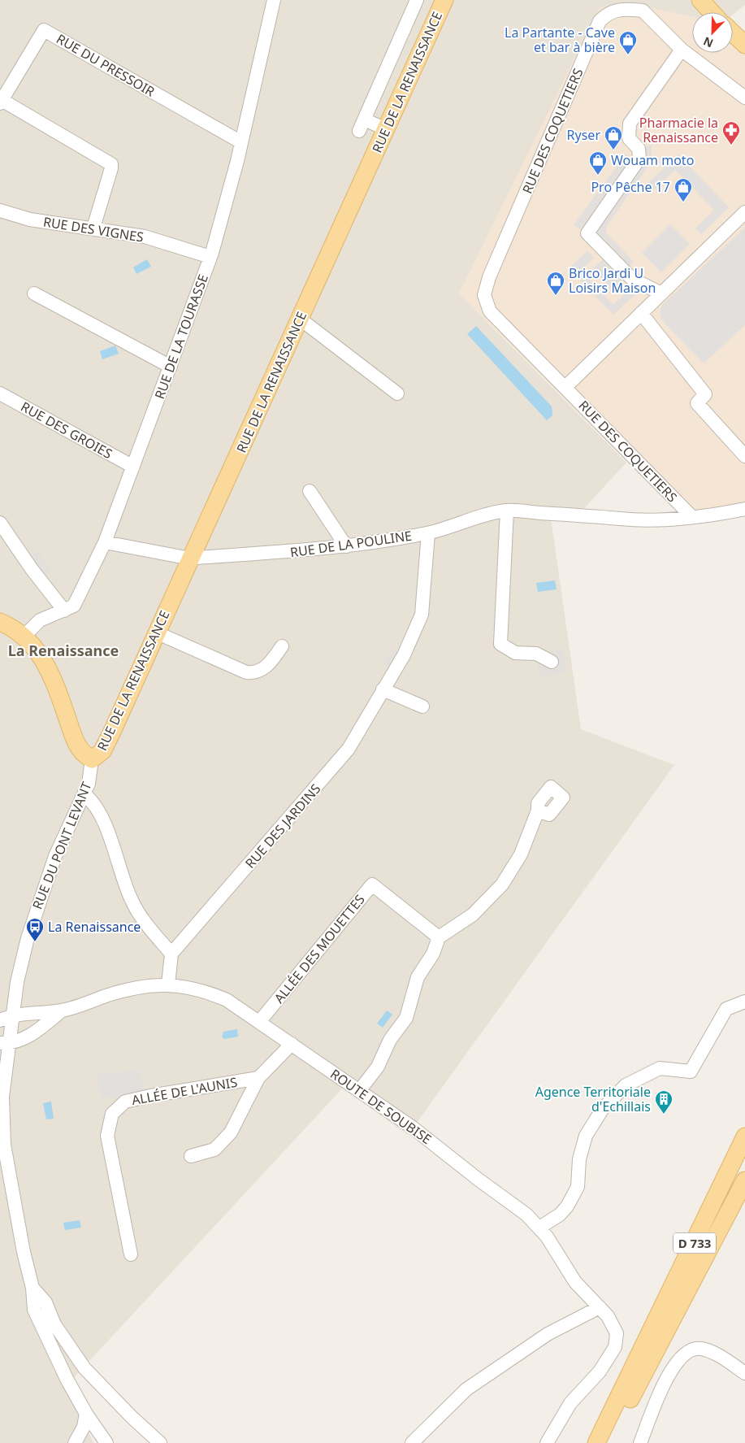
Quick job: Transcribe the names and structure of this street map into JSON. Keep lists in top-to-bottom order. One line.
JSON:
{"streets":{"main road":["RUE DE LA RENAISSANCE","D 733"],"street":["RUE DU PRESSOIR","RUE DES COQUETIERS","RUE DES VIGNES","RUE DE LA TOURASSE","RUE DES GROIES","RUE DE LA POULINE","RUE DES JARDINS","RUE DU PONT LEVANT","ALLÉE DES MOUETTES","ALLÉE DE L'AUNIS","ROUTE DE SOUBISE"]},"crossings":[["RUE DU PRESSOIR","RUE DE LA TOURASSE"],["RUE DE LA RENAISSANCE","RUE DE LA POULINE"],["RUE DE LA RENAISSANCE","RUE DU PONT LEVANT"],["RUE DES COQUETIERS","RUE DE LA POULINE"],["RUE DES VIGNES","RUE DE LA TOURASSE"],["RUE DE LA TOURASSE","RUE DES GROIES"],["RUE DE LA TOURASSE","RUE DE LA POULINE"],["RUE DE LA POULINE","RUE DES JARDINS"],["ALLÉE DES MOUETTES","ROUTE DE SOUBISE"],["ALLÉE DE L'AUNIS","ROUTE DE SOUBISE"]],"districts":["La Renaissance"],"places":{"shop":["La Partante - Cave et bar à bière","Ryser","Wouam moto","Pro Pêche 17","Brico Jardi U Loisirs Maison"],"pharmacy":["Pharmacie la Renaissance"],"bus stop":["La Renaissance"],"building":["Agence Territoriale d'Echillais"]},"north":"bottom left"}
